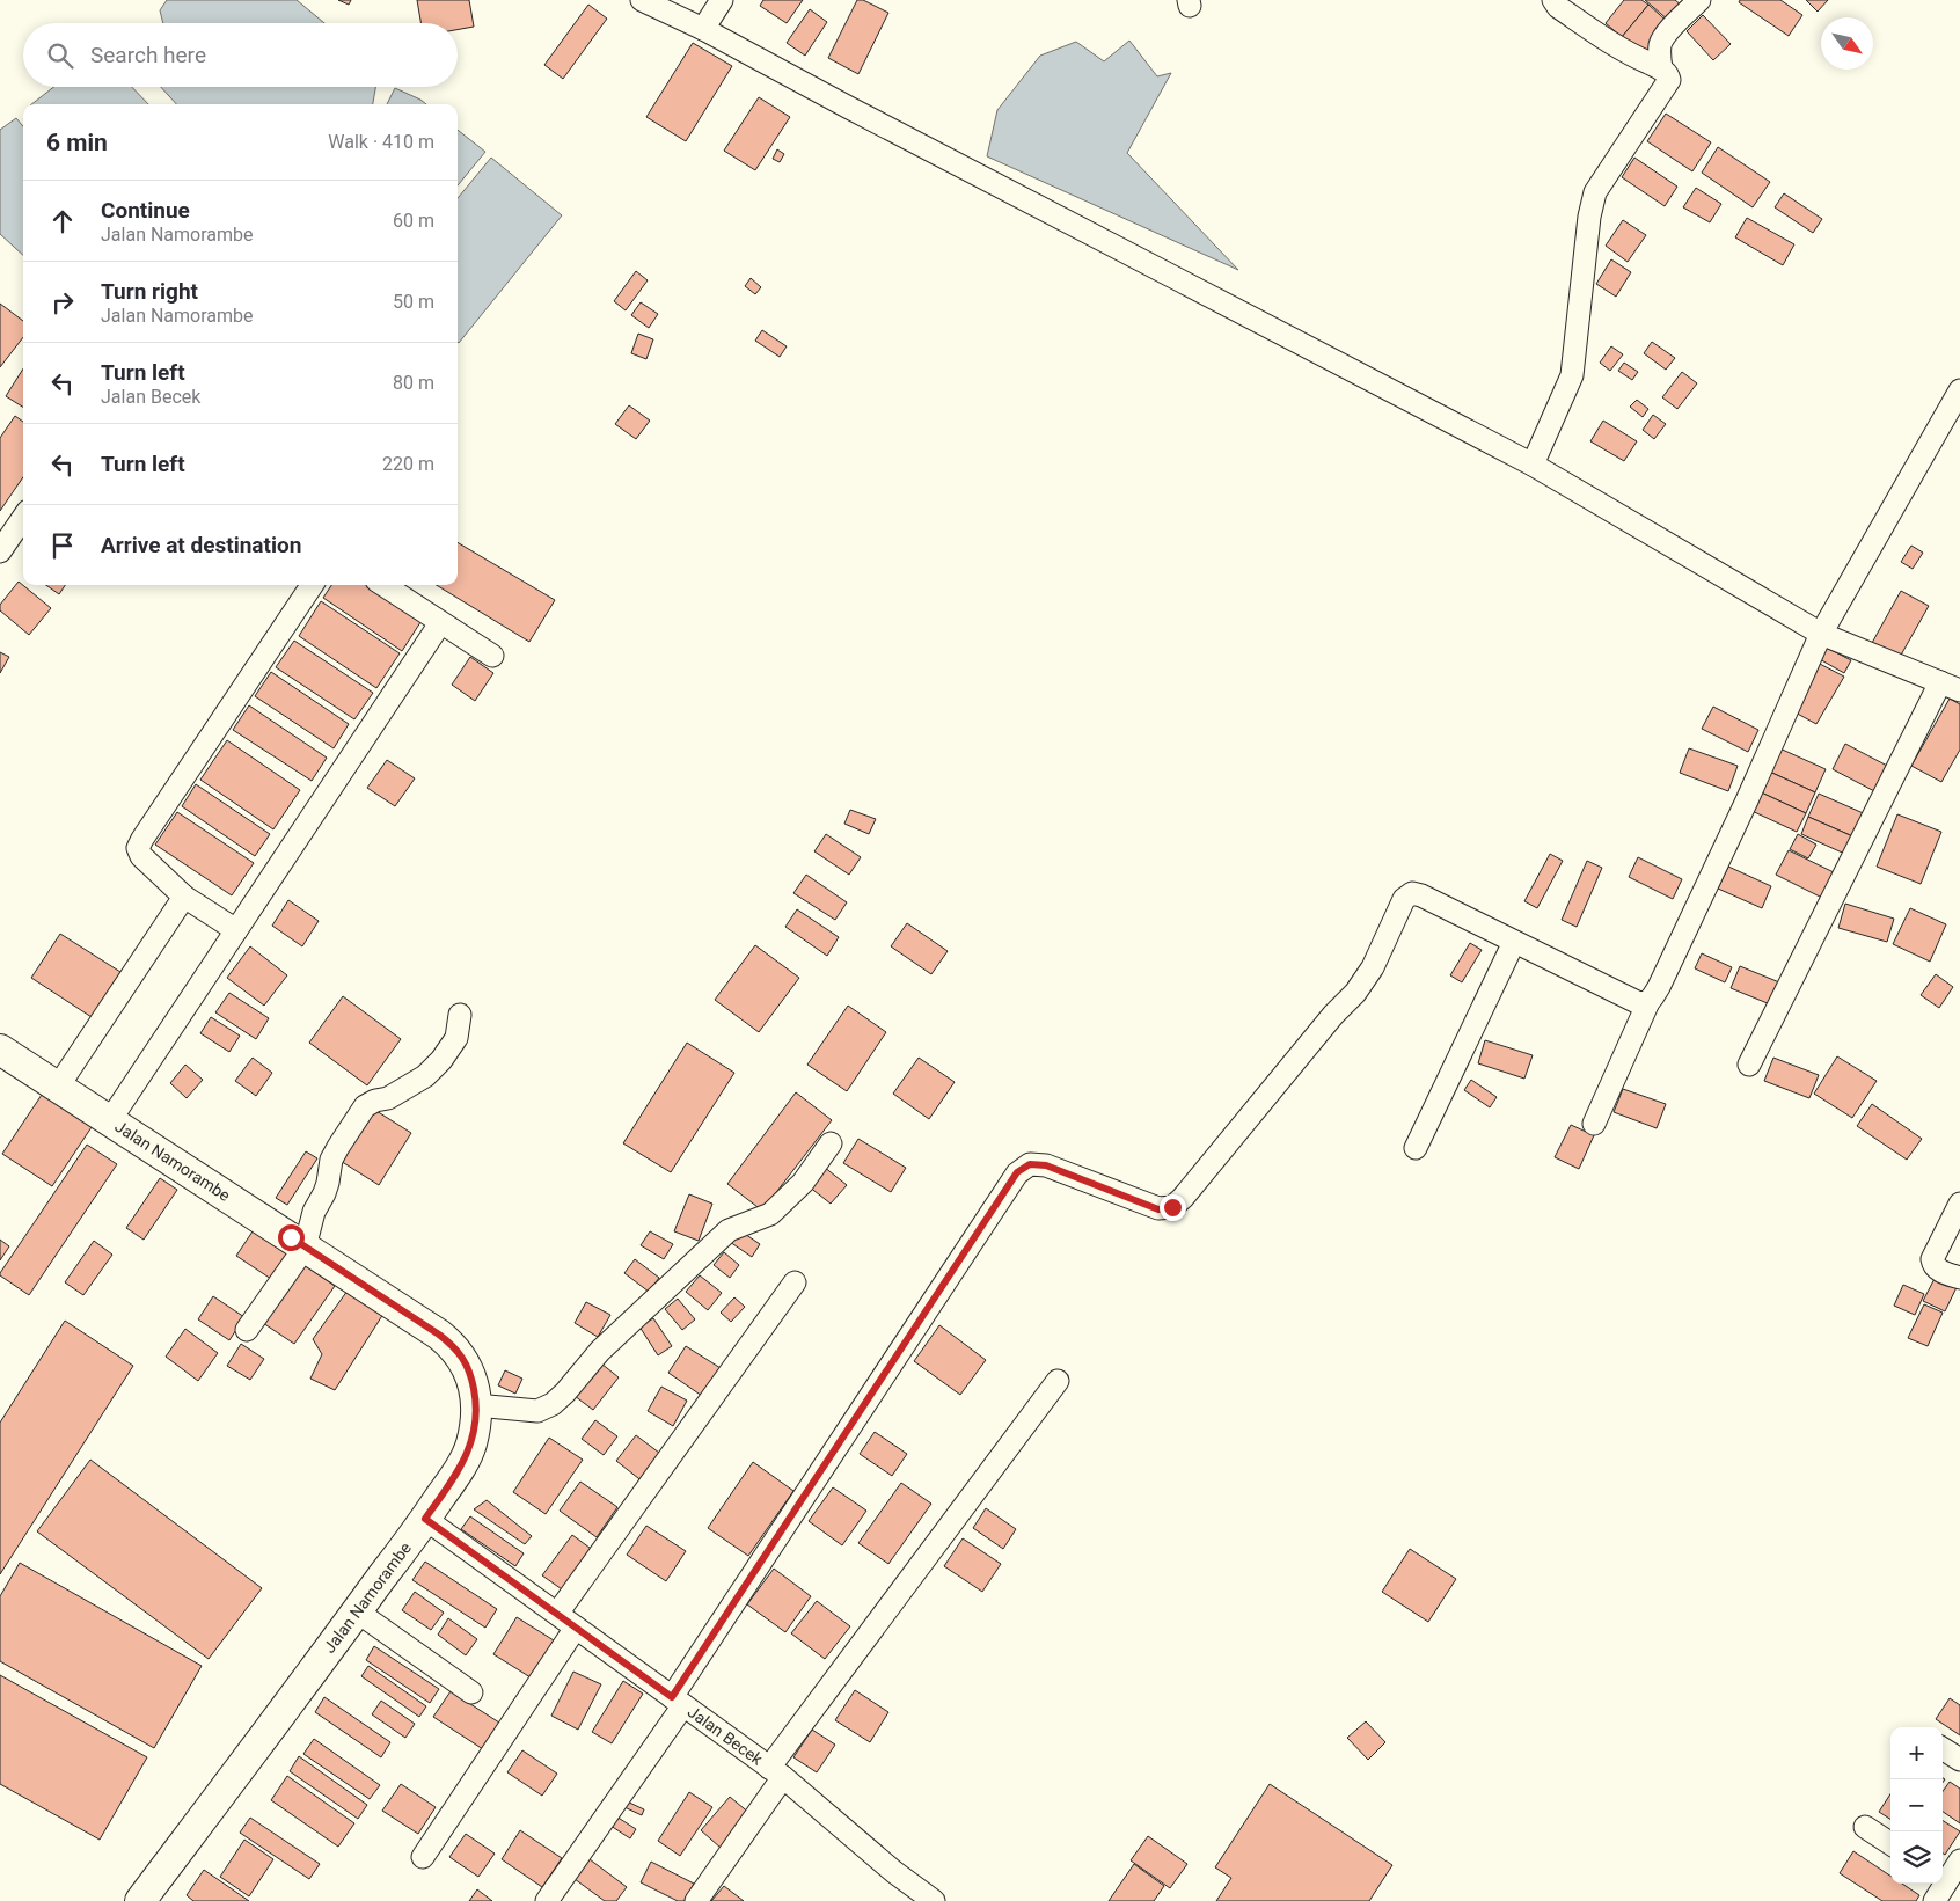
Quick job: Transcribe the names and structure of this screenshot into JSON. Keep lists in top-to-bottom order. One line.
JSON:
{"streets":{"main road":["Jalan Namorambe"],"street":["Jalan Becek"]},"crossings":[["Jalan Namorambe","Jalan Becek"]],"north":"bottom right","page":{"search":"Search here","heading":["6 min","Walk · 410 m"],"list":[["Continue","Jalan Namorambe","60 m"],["Turn right","Jalan Namorambe","50 m"],["Turn left","Jalan Becek","80 m"],["Turn left","220 m"],"Arrive at destination"],"map_buttons":["+","−"]}}
